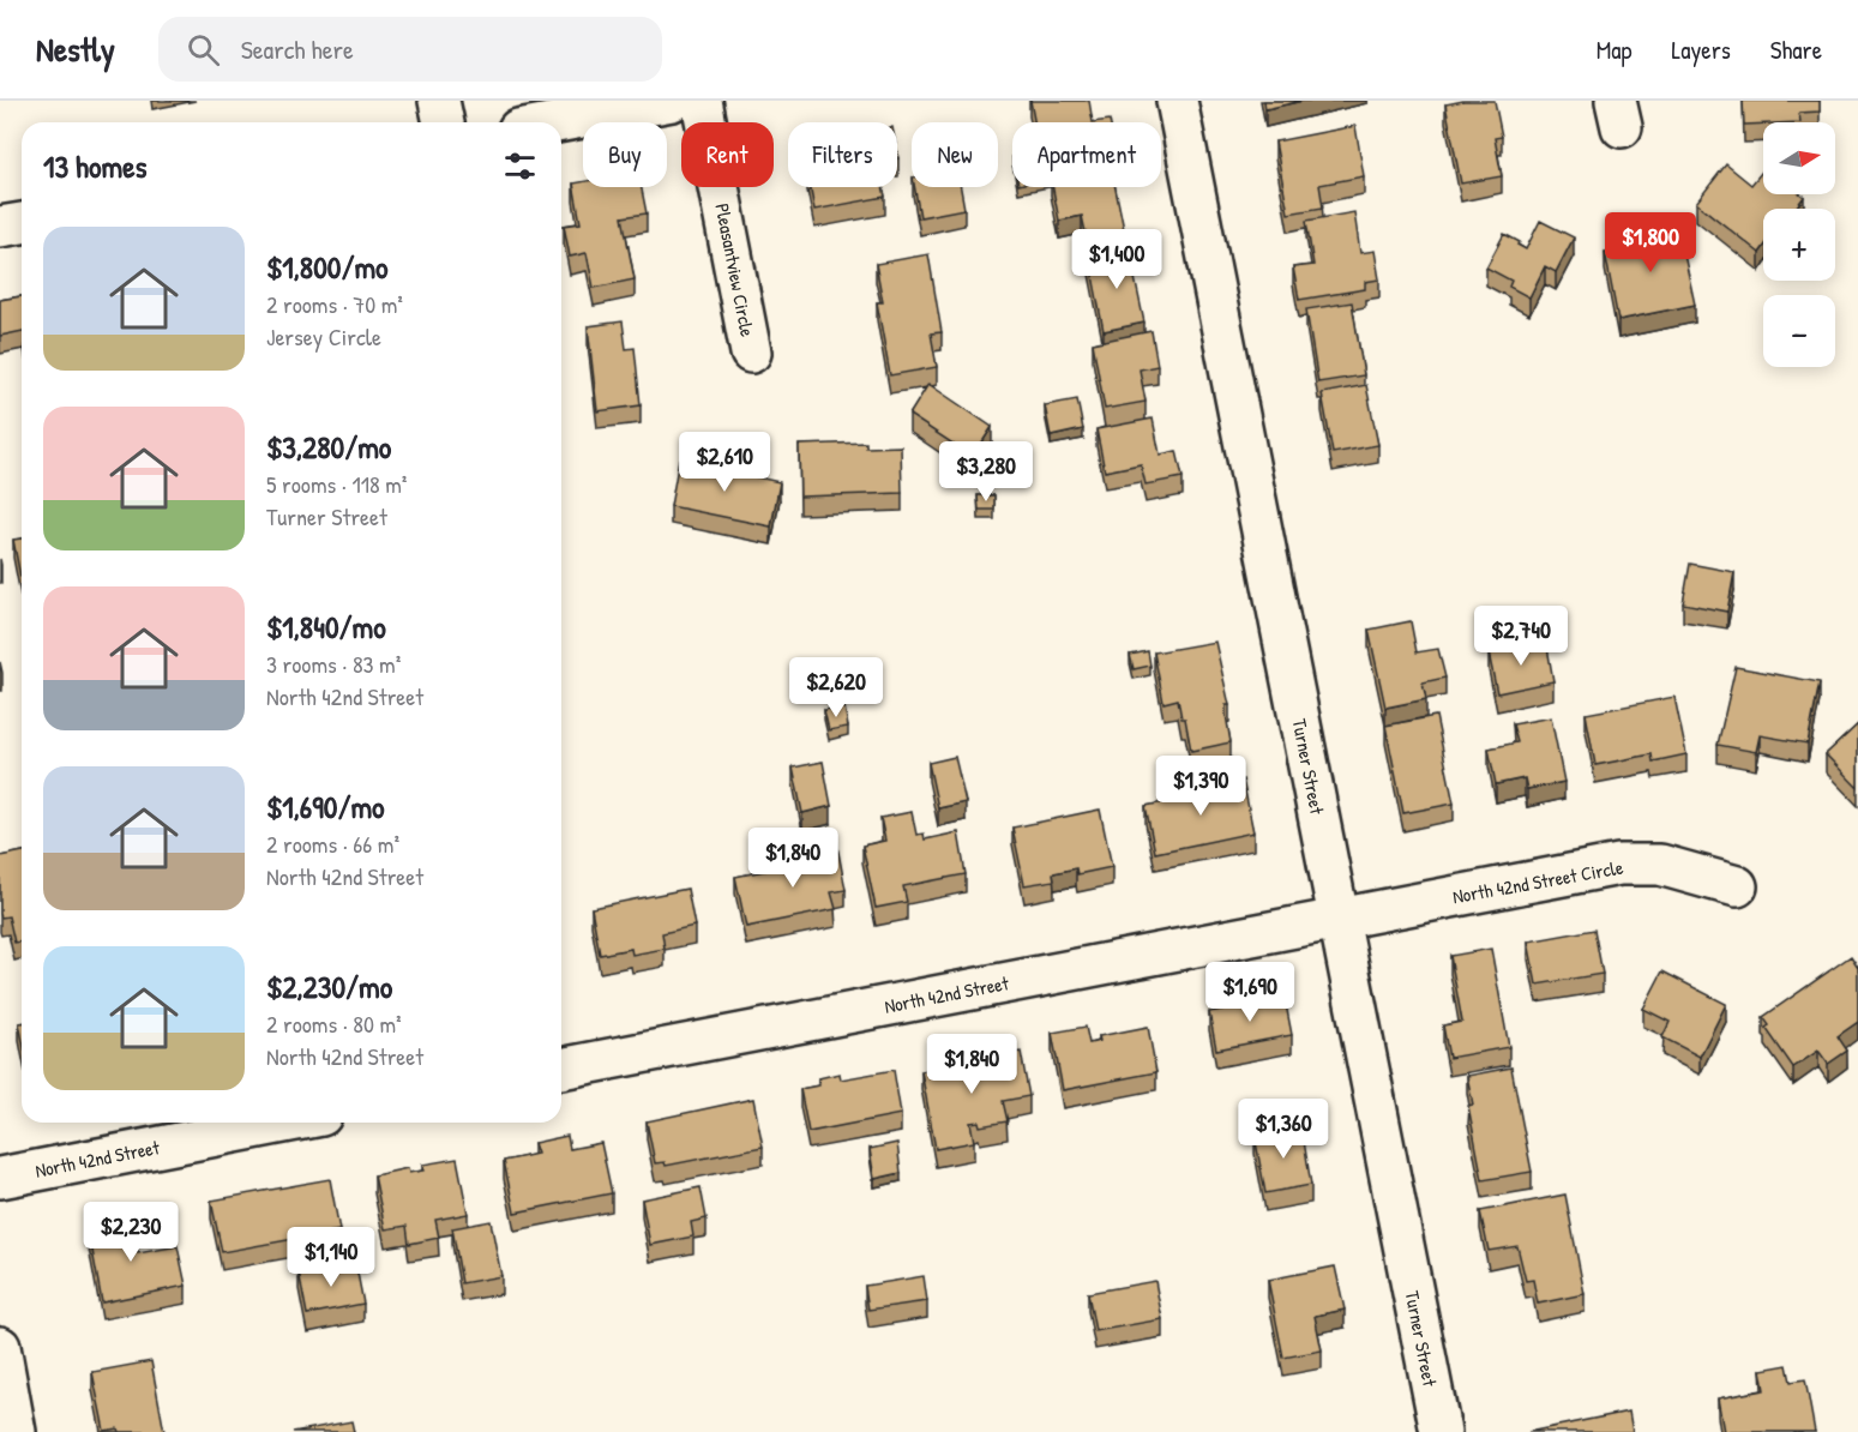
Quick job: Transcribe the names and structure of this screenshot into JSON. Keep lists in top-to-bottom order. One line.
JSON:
{"streets":{"street":["Pleasantview Circle","Turner Street","North 42nd Street Circle","North 42nd Street"]},"crossings":[["Turner Street","North 42nd Street Circle"],["Turner Street","North 42nd Street"],["North 42nd Street Circle","North 42nd Street"]],"north":"right","page":{"header":"Nestly","search":"Search here","nav":["Map","Layers","Share"],"map_buttons":["+","−"],"chip":["Buy","Rent","Filters","New","Apartment"],"heading":"13 homes","list":[{"name":"$1,800/mo","note":"2 rooms · 70 m² · Jersey Circle"},{"name":"$3,280/mo","note":"5 rooms · 118 m² · Turner Street"},{"name":"$1,840/mo","note":"3 rooms · 83 m² · North 42nd Street"},{"name":"$1,690/mo","note":"2 rooms · 66 m² · North 42nd Street"},{"name":"$2,230/mo","note":"2 rooms · 80 m² · North 42nd Street"}],"price":["$1,800","$1,400","$2,610","$3,280","$2,740","$2,620","$1,390","$1,840","$1,690","$1,840","$1,360","$2,230","$1,140"]}}
